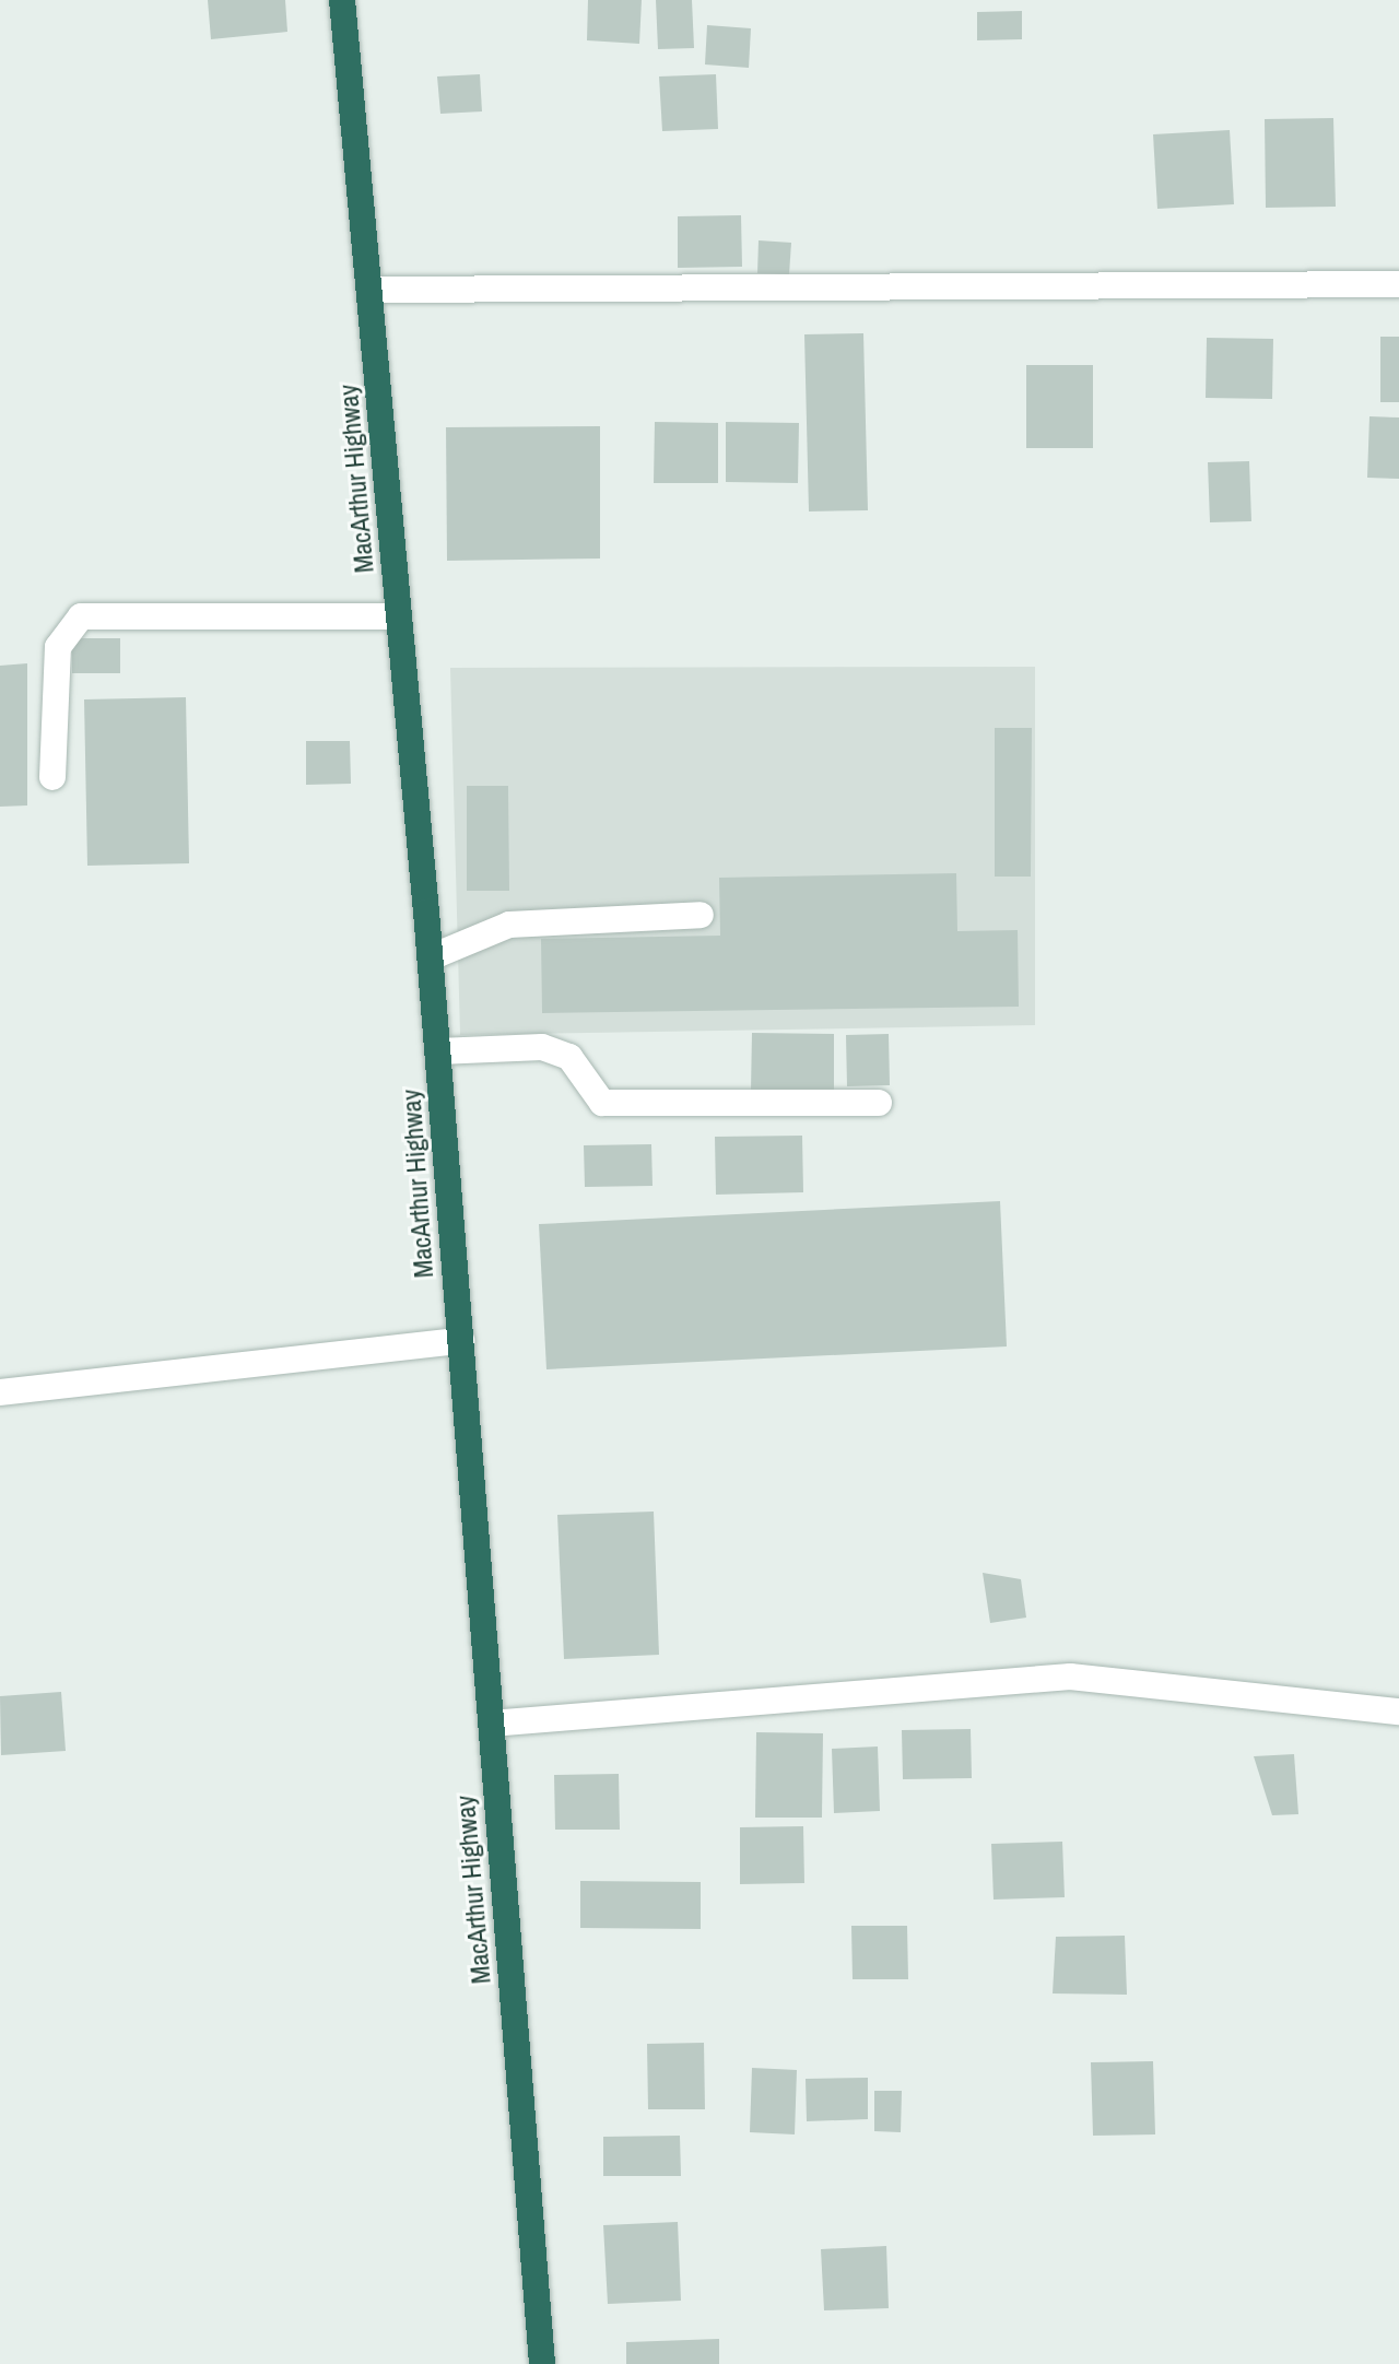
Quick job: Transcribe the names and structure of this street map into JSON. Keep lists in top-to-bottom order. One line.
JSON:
{"streets":{"highway":["MacArthur Highway"]}}
